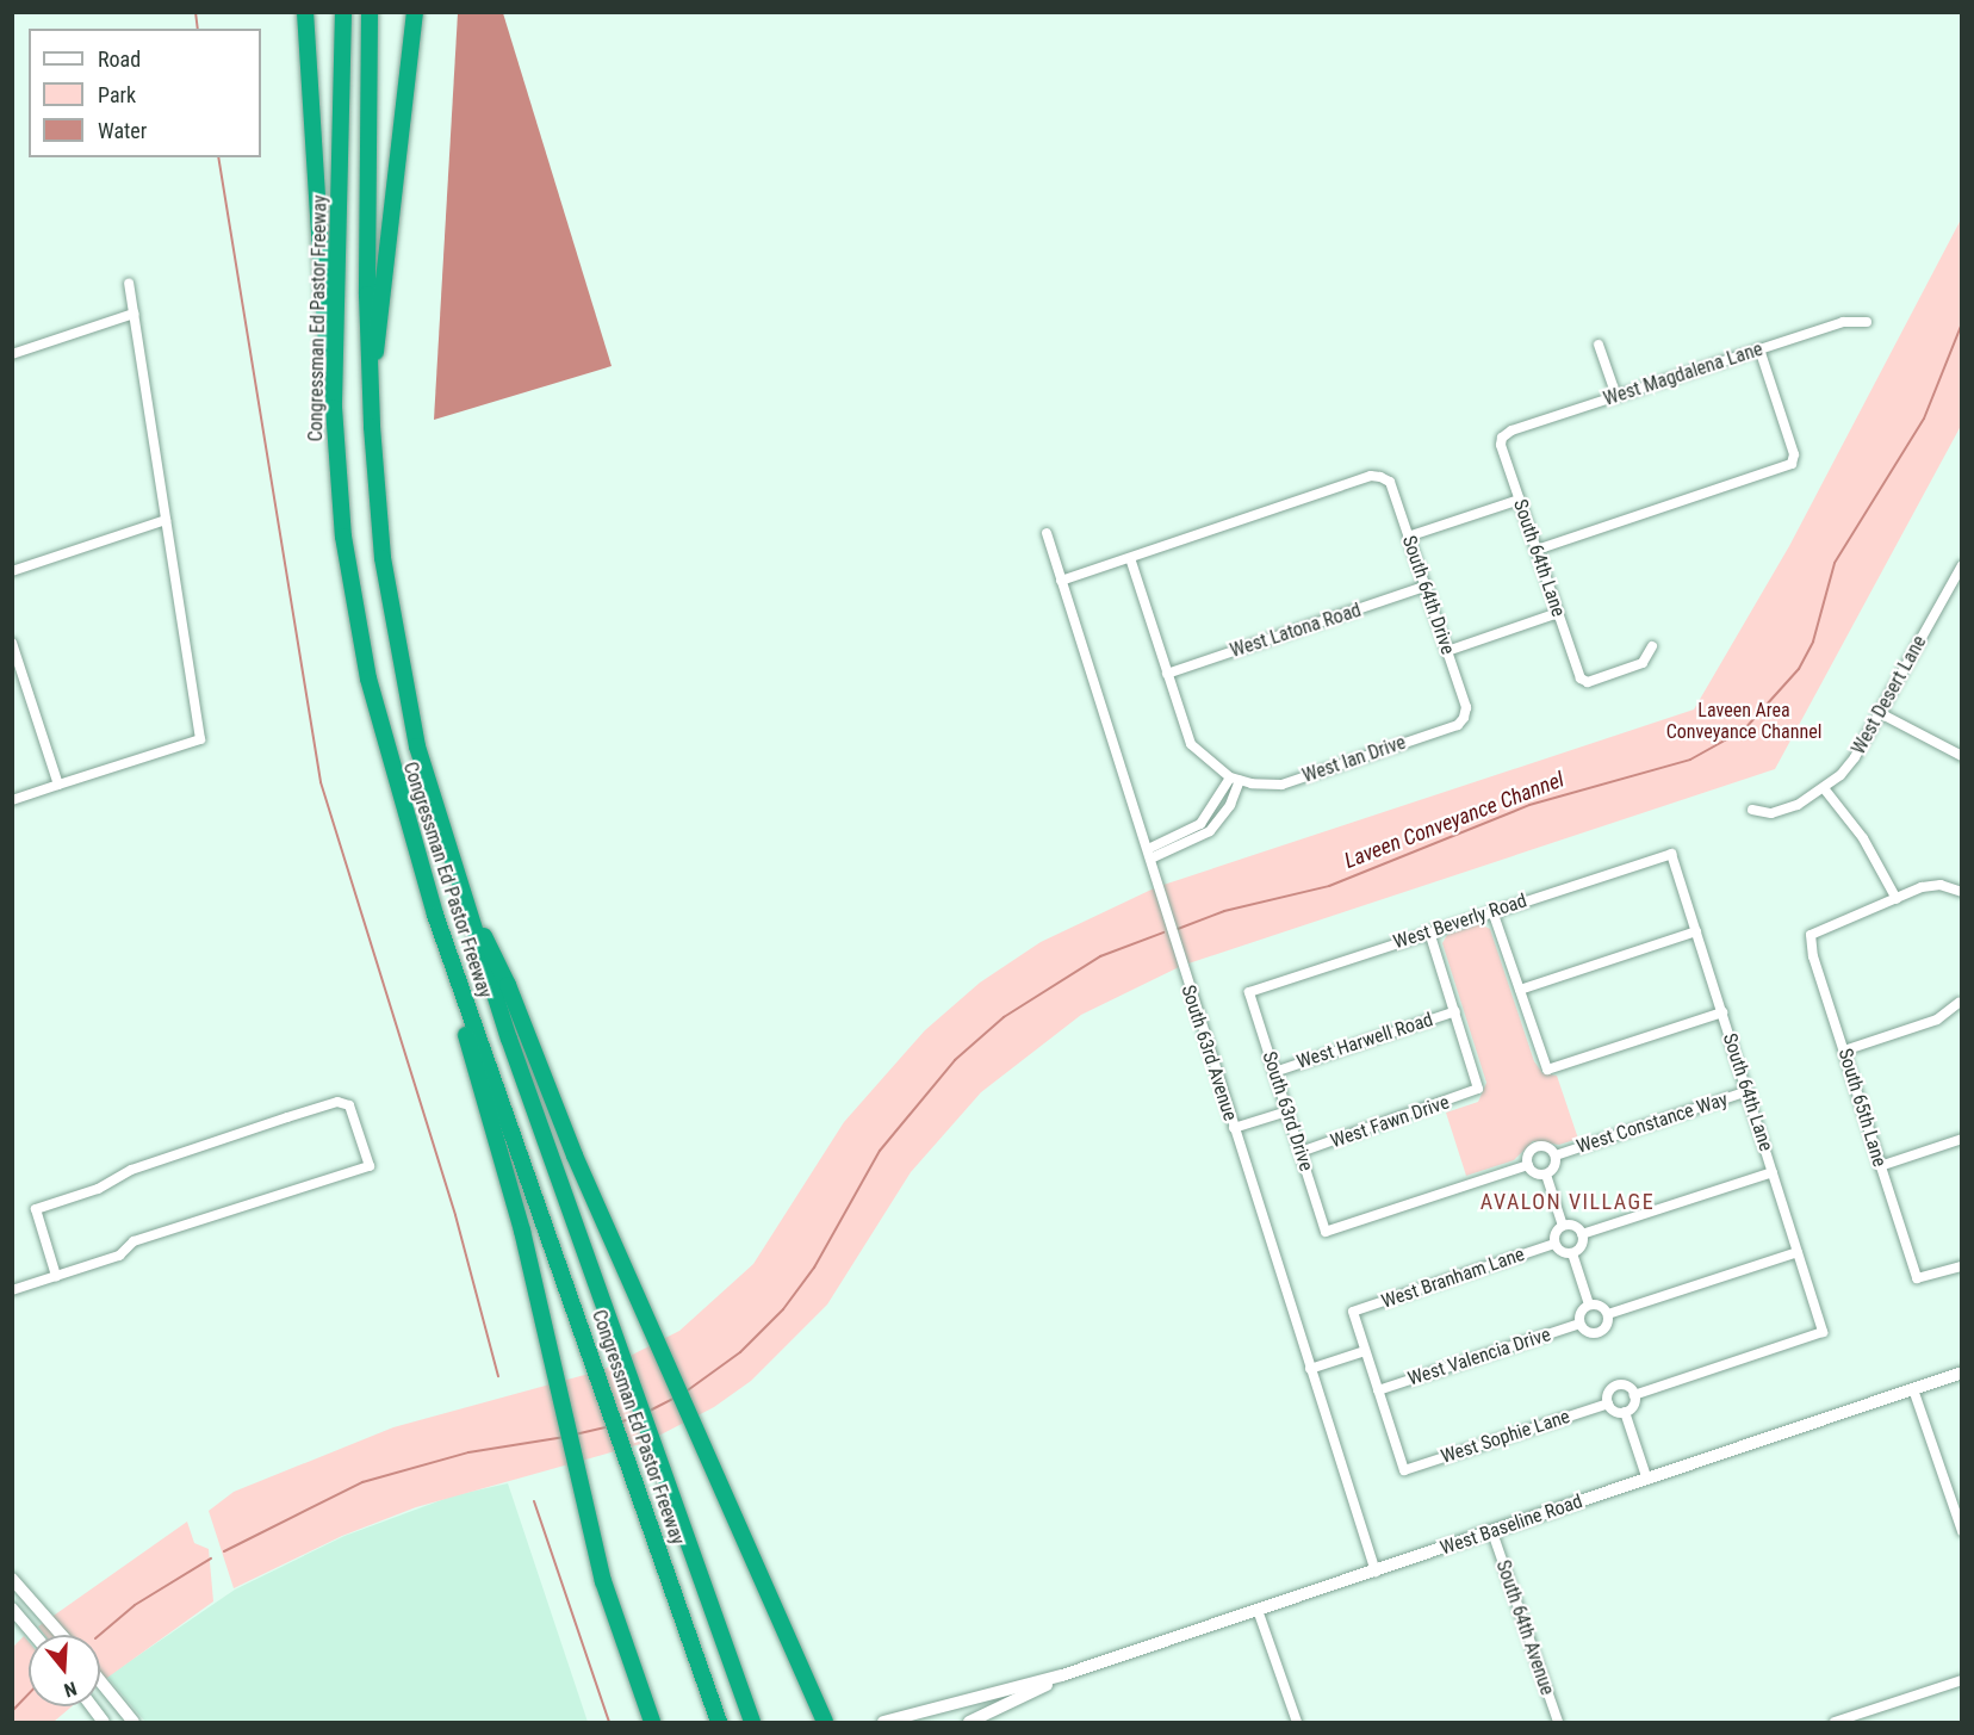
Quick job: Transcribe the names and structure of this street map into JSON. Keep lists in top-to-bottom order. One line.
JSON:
{"streets":{"highway":["Congressman Ed Pastor Freeway"],"main road":["West Baseline Road"],"street":["West Magdalena Lane","South 64th Lane","South 64th Drive","West Latona Road","West Desert Lane","West Ian Drive","West Beverly Road","West Harwell Road","South 63rd Avenue","South 65th Lane","South 63rd Drive","West Fawn Drive","West Constance Way","West Branham Lane","West Valencia Drive","West Sophie Lane","South 64th Avenue"]},"crossings":[["West Magdalena Lane","South 64th Lane"],["South 64th Lane","West Beverly Road"],["South 64th Lane","West Constance Way"],["South 64th Lane","West Valencia Drive"],["South 64th Lane","West Sophie Lane"],["South 64th Drive","West Latona Road"],["South 64th Drive","West Ian Drive"],["West Beverly Road","South 63rd Drive"],["West Harwell Road","South 63rd Drive"],["West Harwell Road","West Fawn Drive"],["South 63rd Avenue","West Baseline Road"],["South 63rd Drive","West Fawn Drive"],["South 63rd Drive","West Constance Way"],["West Valencia Drive","West Sophie Lane"],["West Baseline Road","South 64th Avenue"]],"districts":["AVALON VILLAGE"],"water":["Laveen Conveyance Channel"],"parks":["Laveen Area Conveyance Channel"],"legend":["Road","Park","Water"],"north":"bottom"}
